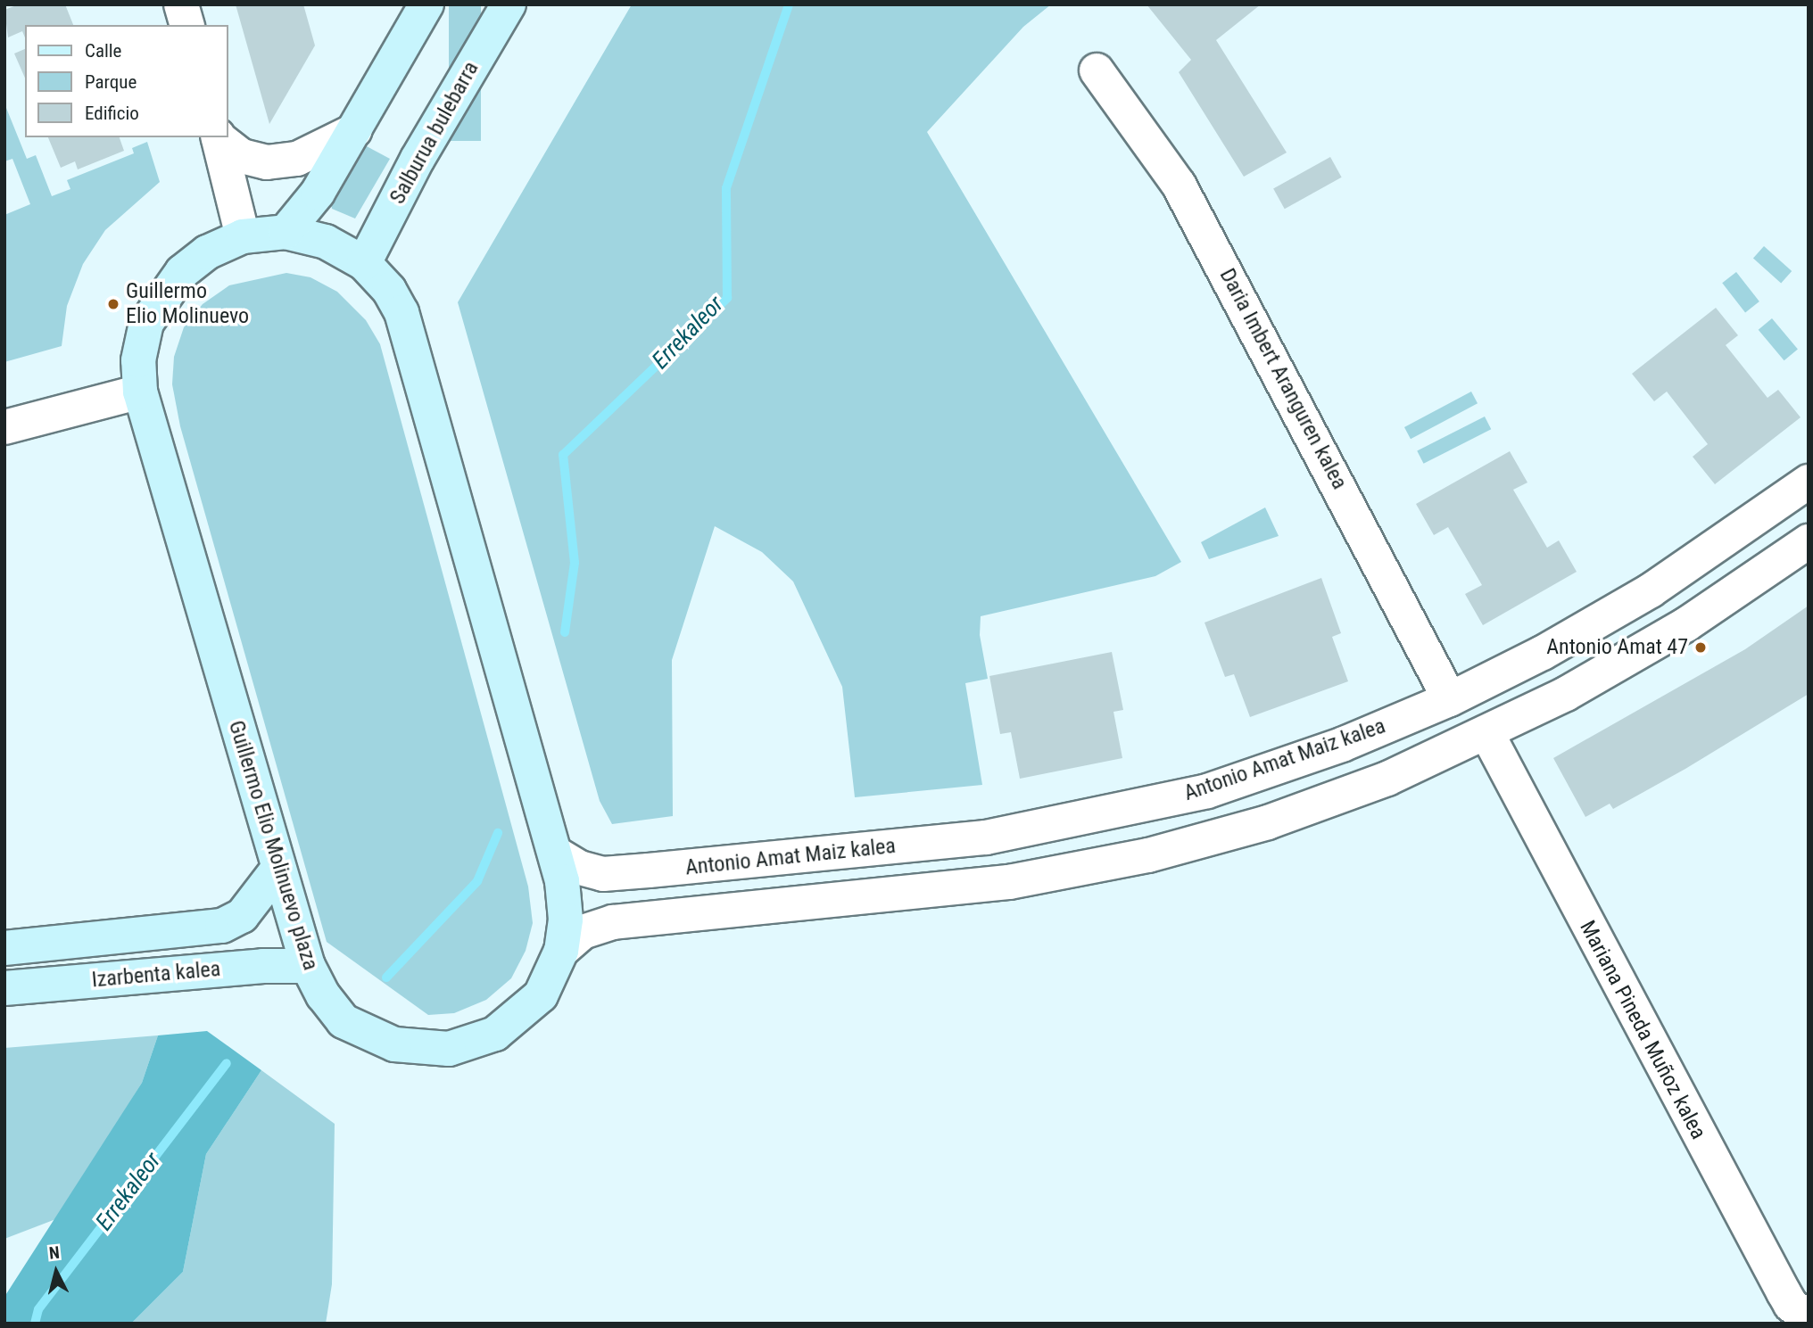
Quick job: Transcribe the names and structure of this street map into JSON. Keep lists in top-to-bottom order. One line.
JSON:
{"streets":{"main road":["Salburua bulebarra","Guillermo Elio Molinuevo plaza","Izarbenta kalea"],"street":["Daria Imbert Aranguren kalea","Antonio Amat Maiz kalea","Mariana Pineda Muñoz kalea"]},"crossings":[["Salburua bulebarra","Guillermo Elio Molinuevo plaza"],["Daria Imbert Aranguren kalea","Antonio Amat Maiz kalea"],["Antonio Amat Maiz kalea","Guillermo Elio Molinuevo plaza"],["Guillermo Elio Molinuevo plaza","Izarbenta kalea"]],"water":["Errekaleor"],"places":["Guillermo Elio Molinuevo","Antonio Amat 47"],"legend":["Calle","Parque","Edificio"],"north":"top"}
